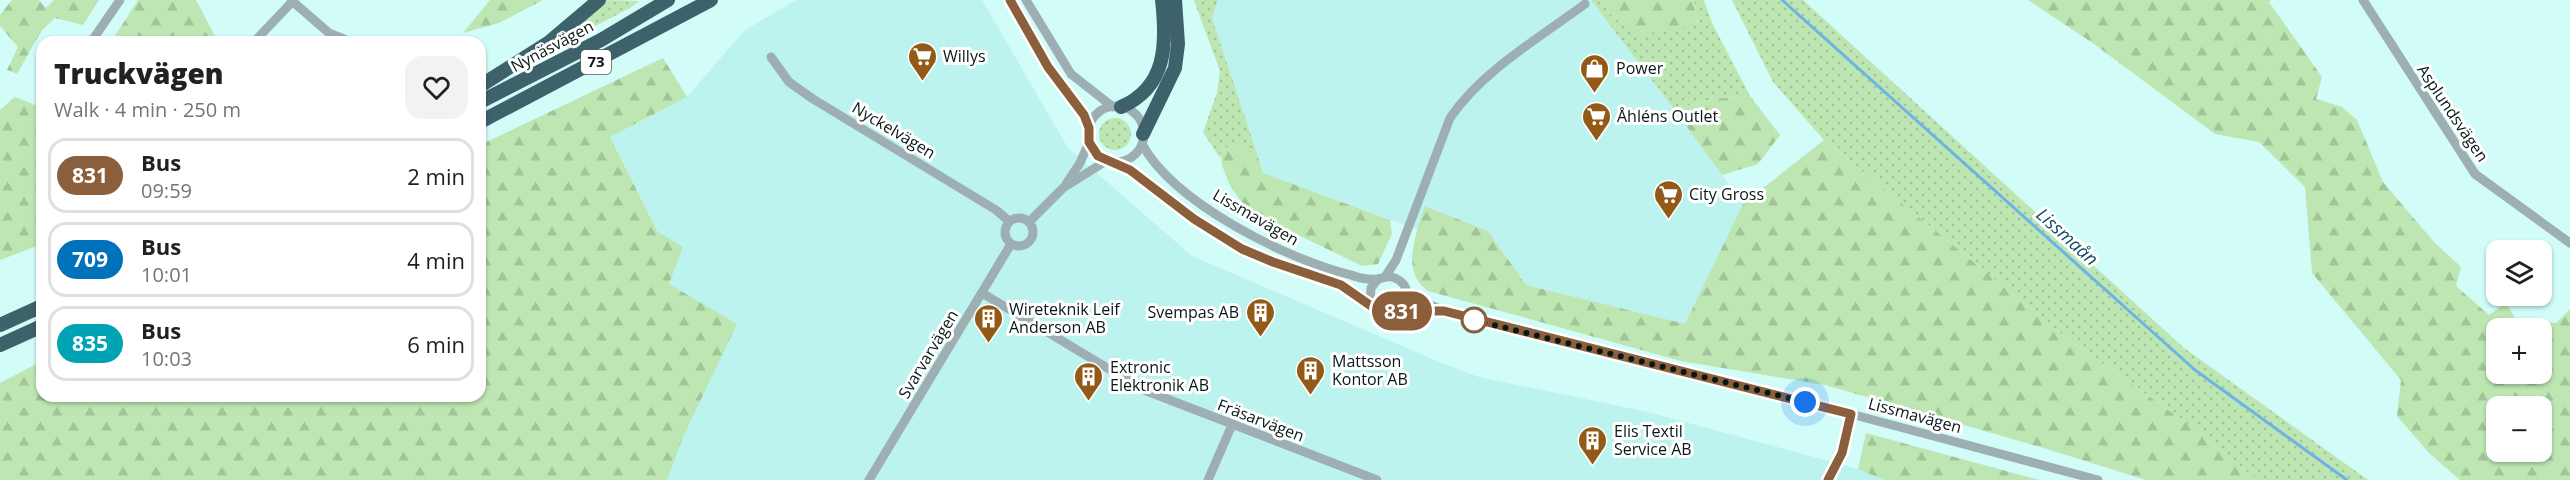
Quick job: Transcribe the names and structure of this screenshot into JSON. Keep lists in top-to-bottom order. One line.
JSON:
{"streets":{"highway":["Nynäsvägen","73"],"street":["Asplundsvägen","Nyckelvägen","Lissmavägen","Svarvarvägen","Fräsarvägen"]},"crossings":[["Nyckelvägen","Svarvarvägen"],["Svarvarvägen","Fräsarvägen"]],"water":["Lissmaån"],"places":{"supermarket":["Willys","Åhléns Outlet","City Gross"],"shop":["Power"],"building":["Svempas AB","Wireteknik Leif Anderson AB","Mattsson Kontor AB","Extronic Elektronik AB","Elis Textil Service AB"]},"lines":["bus line 831"],"page":{"on_map":"831","heading":["Truckvägen","Walk · 4 min · 250 m"],"list":[{"mark":"831","name":"Bus","note":"09:59","value":"2 min"},{"mark":"709","name":"Bus","note":"10:01","value":"4 min"},{"mark":"835","name":"Bus","note":"10:03","value":"6 min"}],"map_buttons":["+","−"]}}
